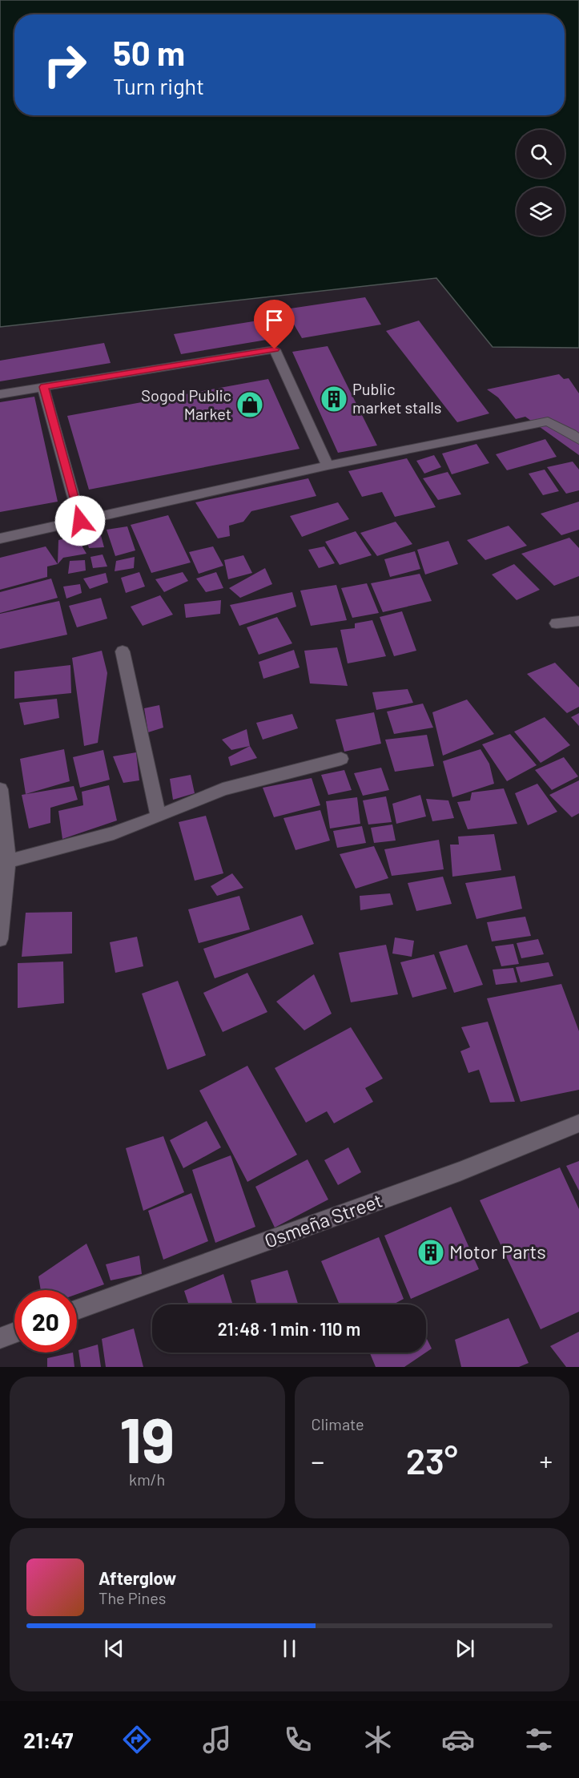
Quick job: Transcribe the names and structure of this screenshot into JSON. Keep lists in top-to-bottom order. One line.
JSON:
{"streets":{"street":["Osmeña Street"]},"places":{"building":["Public market stalls","Motor Parts"],"shop":["Sogod Public Market"]},"page":{"turn":["50 m","Turn right"],"limit":"20","trip":"21:48 · 1 min · 110 m","tile":[["19","km/h"],"Climate"],"heat":["−","23°","+"],"song":["Afterglow","The Pines"],"tabs":"21:47"}}
